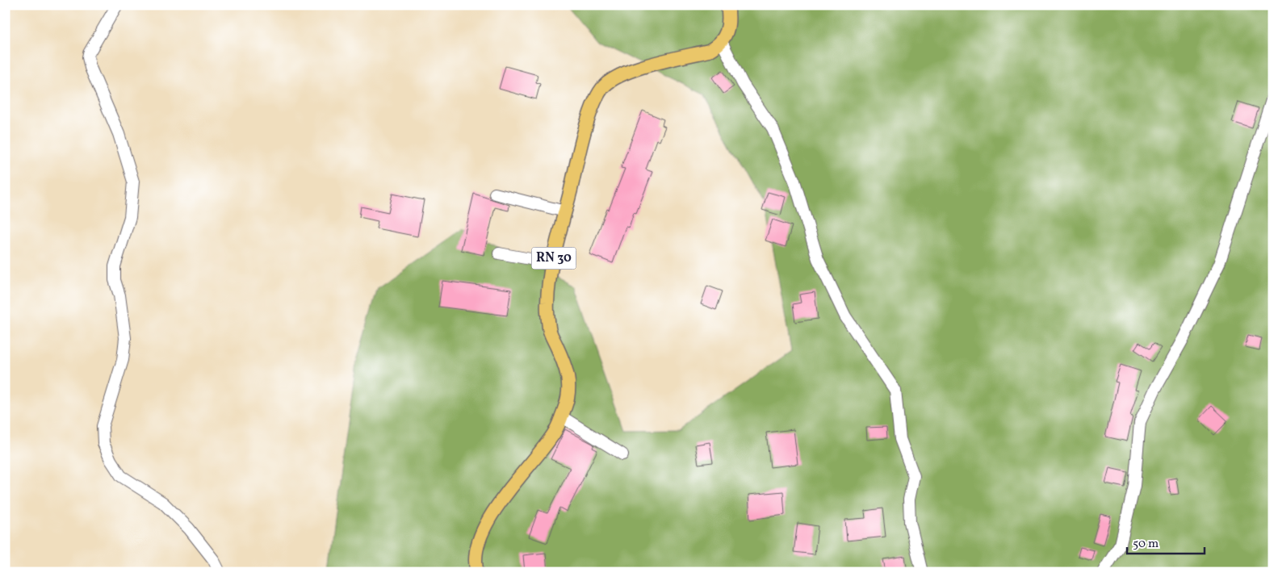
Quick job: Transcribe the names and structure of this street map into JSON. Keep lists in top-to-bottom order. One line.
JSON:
{"streets":{"main road":["RN 30"]},"scale_bar":"50 m"}
